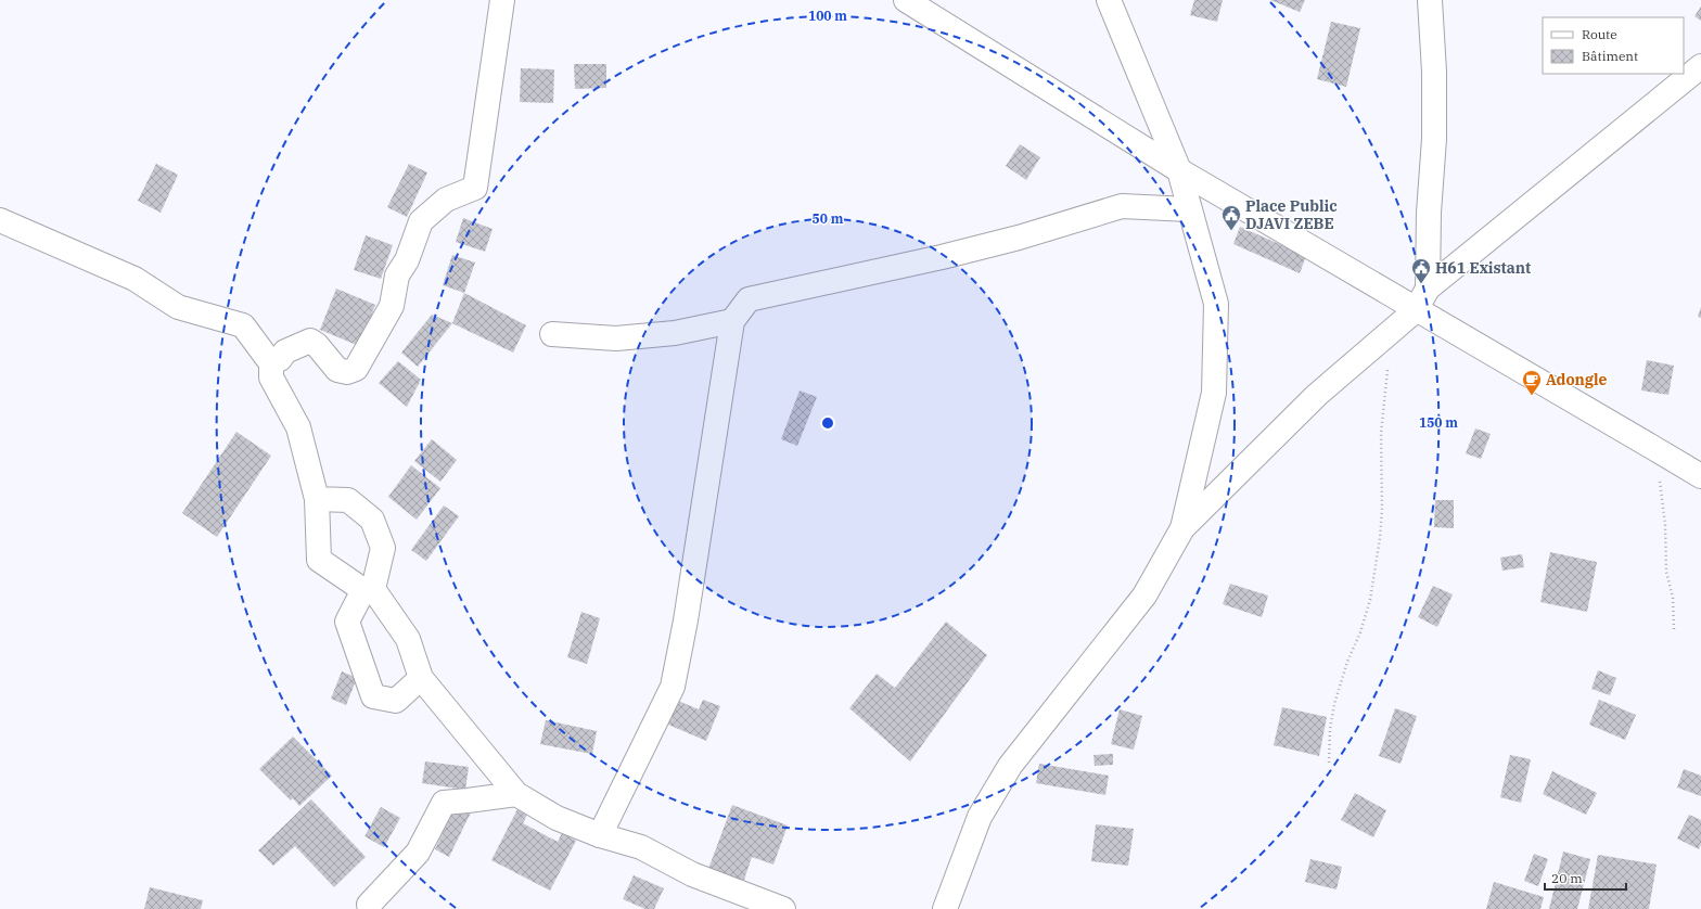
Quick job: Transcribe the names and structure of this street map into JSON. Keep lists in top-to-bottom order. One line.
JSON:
{"places":{"public building":["Place Public DJAVI ZEBE","H61 Existant"],"cafe":["Adongle"]},"legend":["Route","Bâtiment"],"scale_bar":"20 m","rings":["100 m","50 m","150 m"]}
